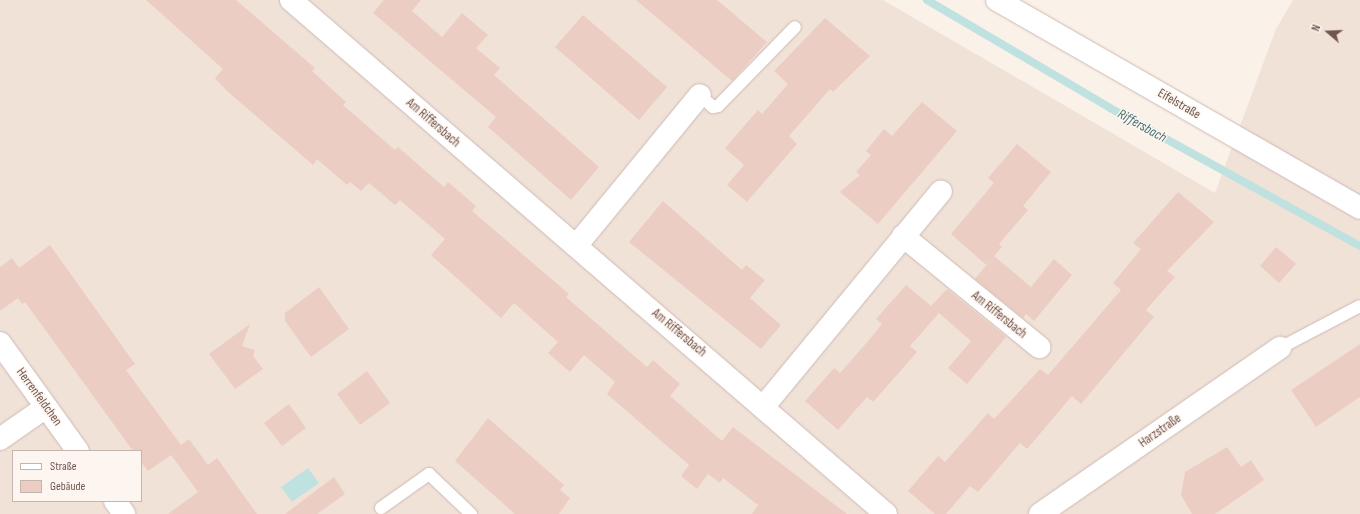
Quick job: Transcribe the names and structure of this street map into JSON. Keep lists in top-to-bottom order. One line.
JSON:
{"streets":{"street":["Eifelstraße","Am Riffersbach","Herrenfeldchen","Harzstraße"]},"water":["Riffersbach"],"legend":["Straße","Gebäude"],"north":"left"}
